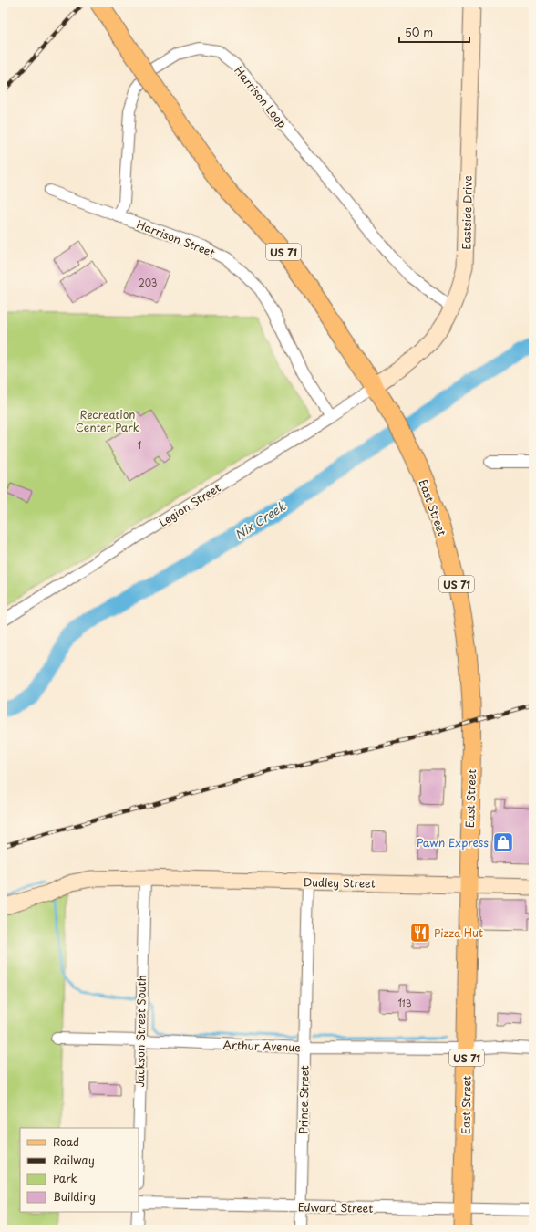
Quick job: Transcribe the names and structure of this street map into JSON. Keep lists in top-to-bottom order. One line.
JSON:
{"streets":{"main road":["US 71","East Street"],"street":["Harrison Loop","Eastside Drive","Harrison Street","Legion Street","Dudley Street","Jackson Street South","Arthur Avenue","Prince Street","Edward Street"]},"crossings":[["Harrison Loop","Eastside Drive"],["Harrison Loop","Harrison Street"],["Eastside Drive","US 71"],["Eastside Drive","Legion Street"],["Eastside Drive","East Street"],["Harrison Street","Legion Street"],["US 71","Legion Street"],["US 71","East Street"],["Legion Street","East Street"],["East Street","Dudley Street"],["East Street","Arthur Avenue"],["East Street","Edward Street"],["Dudley Street","Jackson Street South"],["Dudley Street","Prince Street"],["Jackson Street South","Arthur Avenue"],["Arthur Avenue","Prince Street"],["Prince Street","Edward Street"]],"water":["Nix Creek"],"parks":["Recreation Center Park"],"places":{"shop":["Pawn Express"],"restaurant":["Pizza Hut"]},"house_numbers":["203","1","113"],"legend":["Road","Railway","Park","Building"],"scale_bar":"50 m"}
